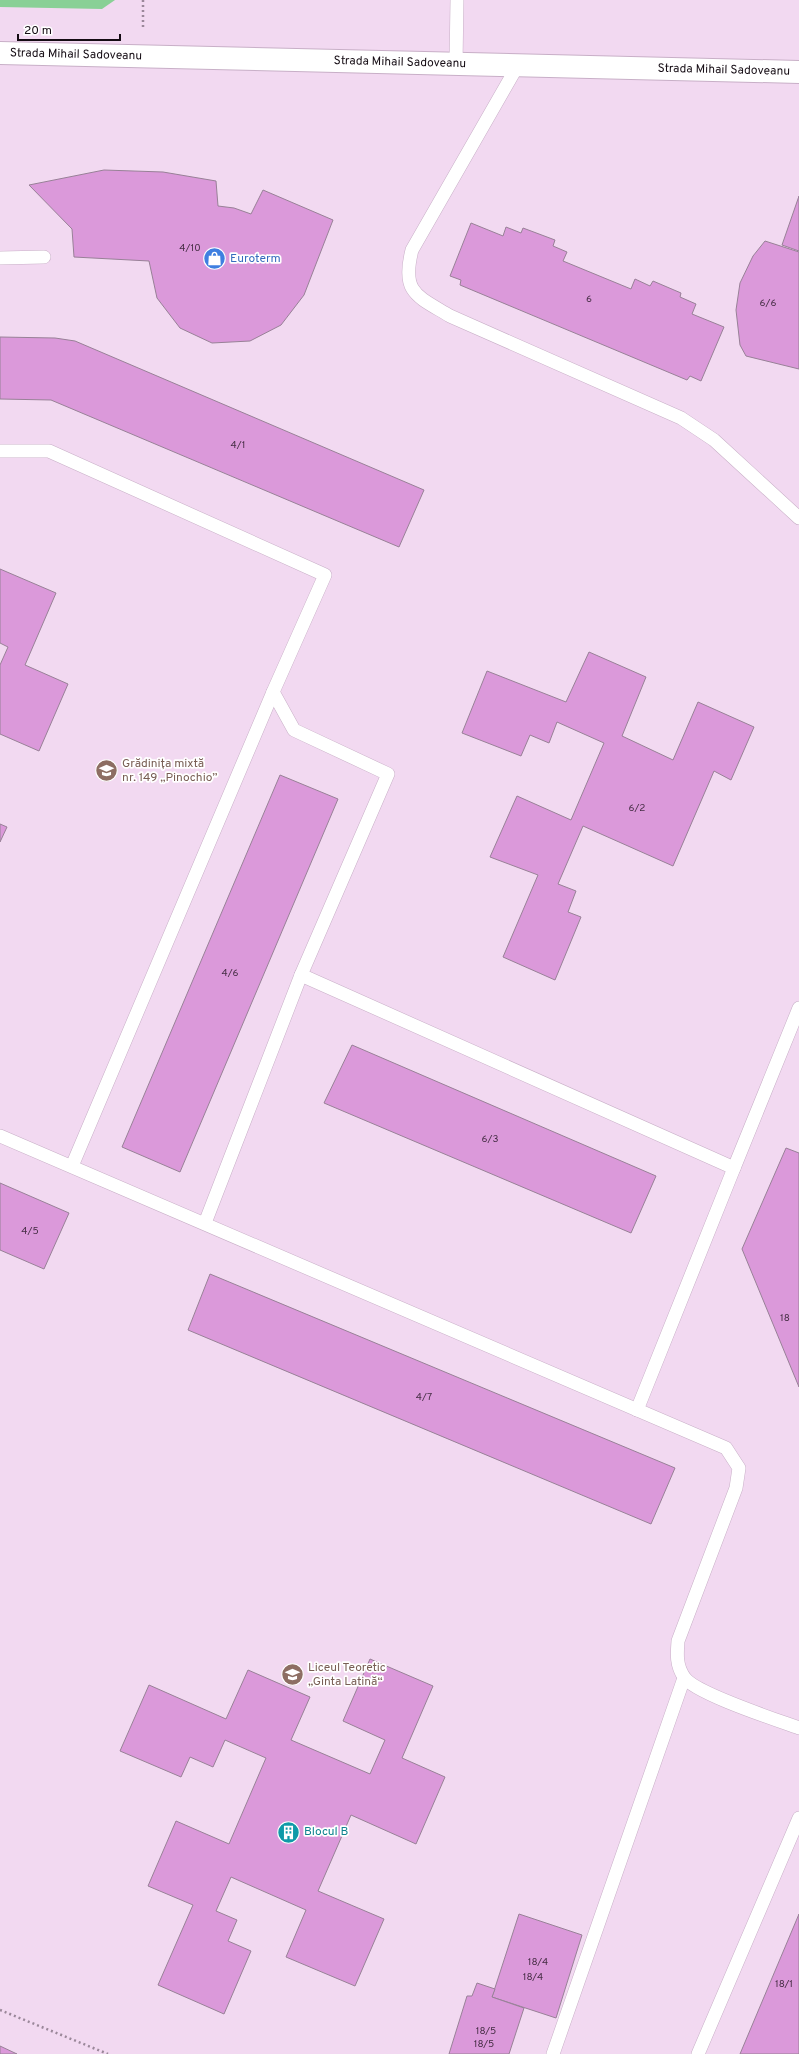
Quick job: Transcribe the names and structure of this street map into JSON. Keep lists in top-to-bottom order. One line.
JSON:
{"streets":{"main road":["Strada Mihail Sadoveanu"]},"places":{"shop":["Euroterm"],"school or university":["Grădinița mixtă nr. 149 „Pinochio”","Liceul Teoretic „Ginta Latină“"],"building":["Blocul B"]},"house_numbers":["4/10","6","6/6","4/1","6/2","4/6","6/3","4/5","18","4/7","18/4","18/4","18/1","18/5","18/5"],"scale_bar":"20 m"}
